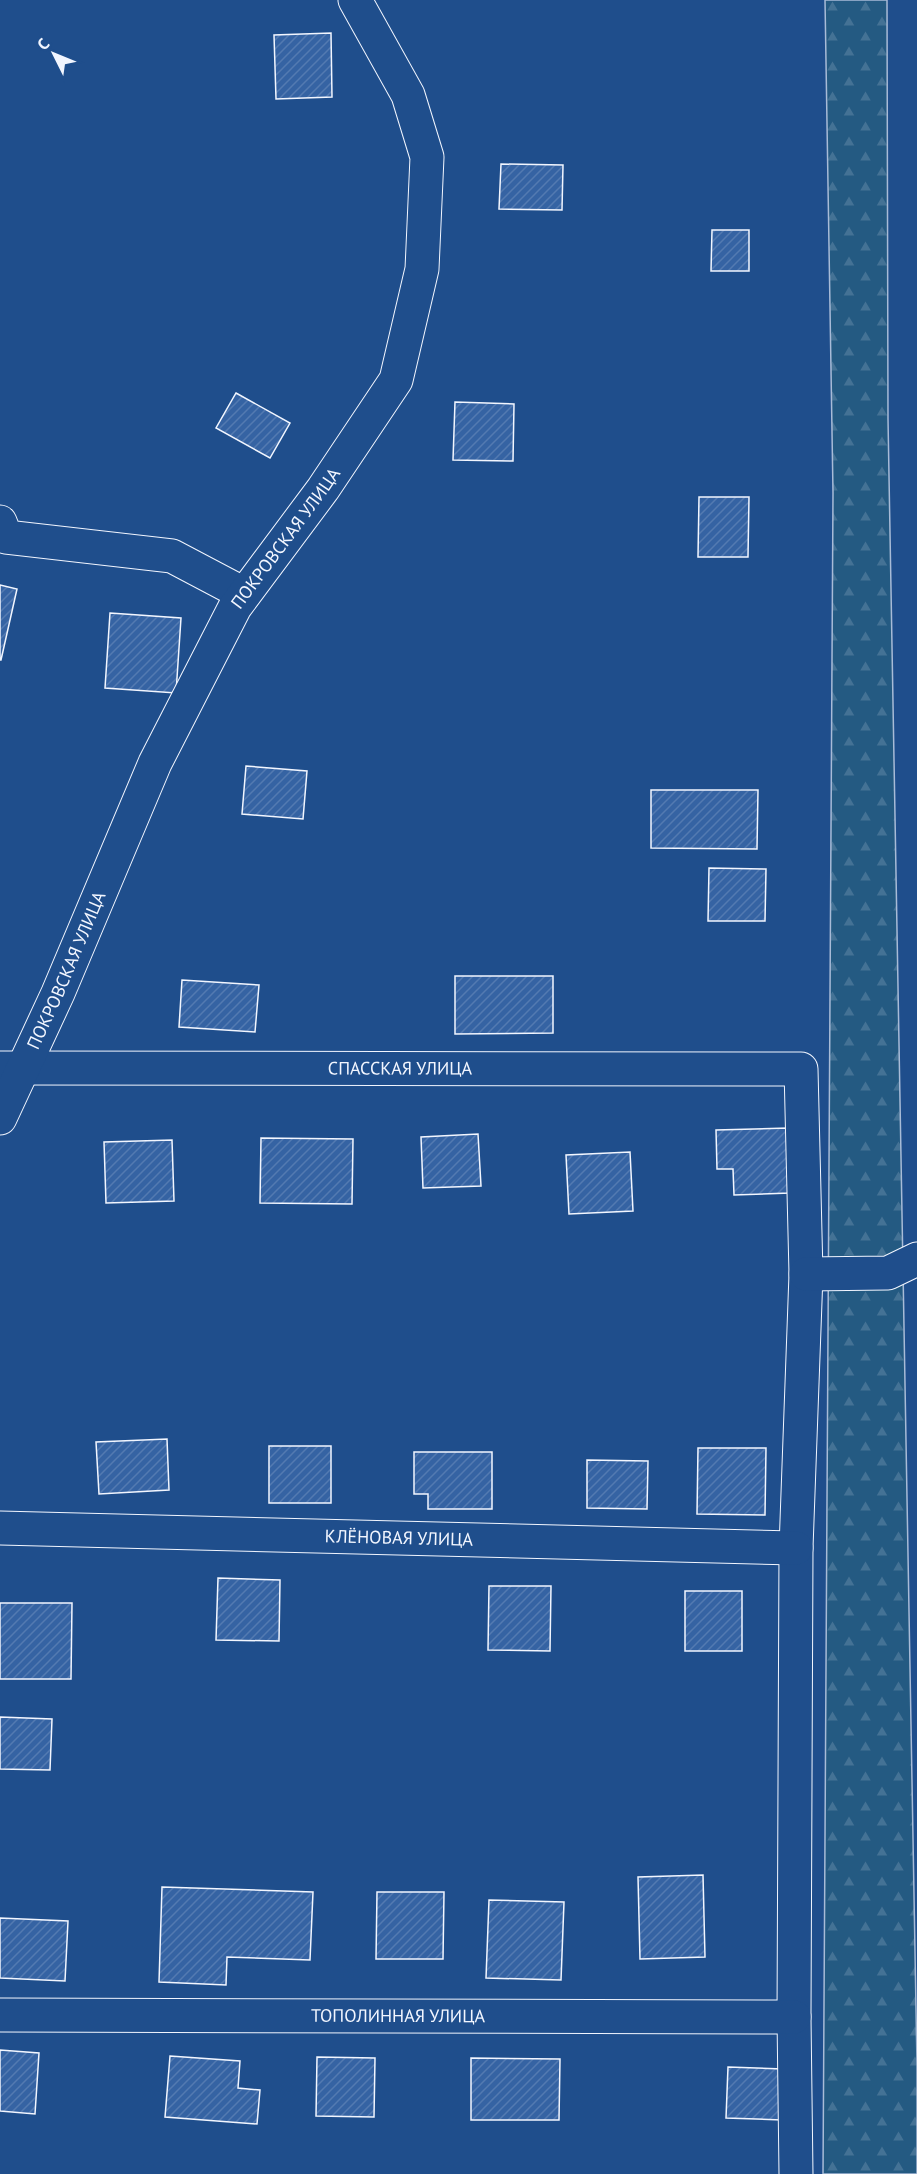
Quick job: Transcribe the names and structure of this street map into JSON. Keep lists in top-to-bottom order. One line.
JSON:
{"streets":{"street":["ПОКРОВСКАЯ УЛИЦА","СПАССКАЯ УЛИЦА","КЛЁНОВАЯ УЛИЦА","ТОПОЛИННАЯ УЛИЦА"]},"crossings":[["ПОКРОВСКАЯ УЛИЦА","СПАССКАЯ УЛИЦА"]],"north":"top left"}
